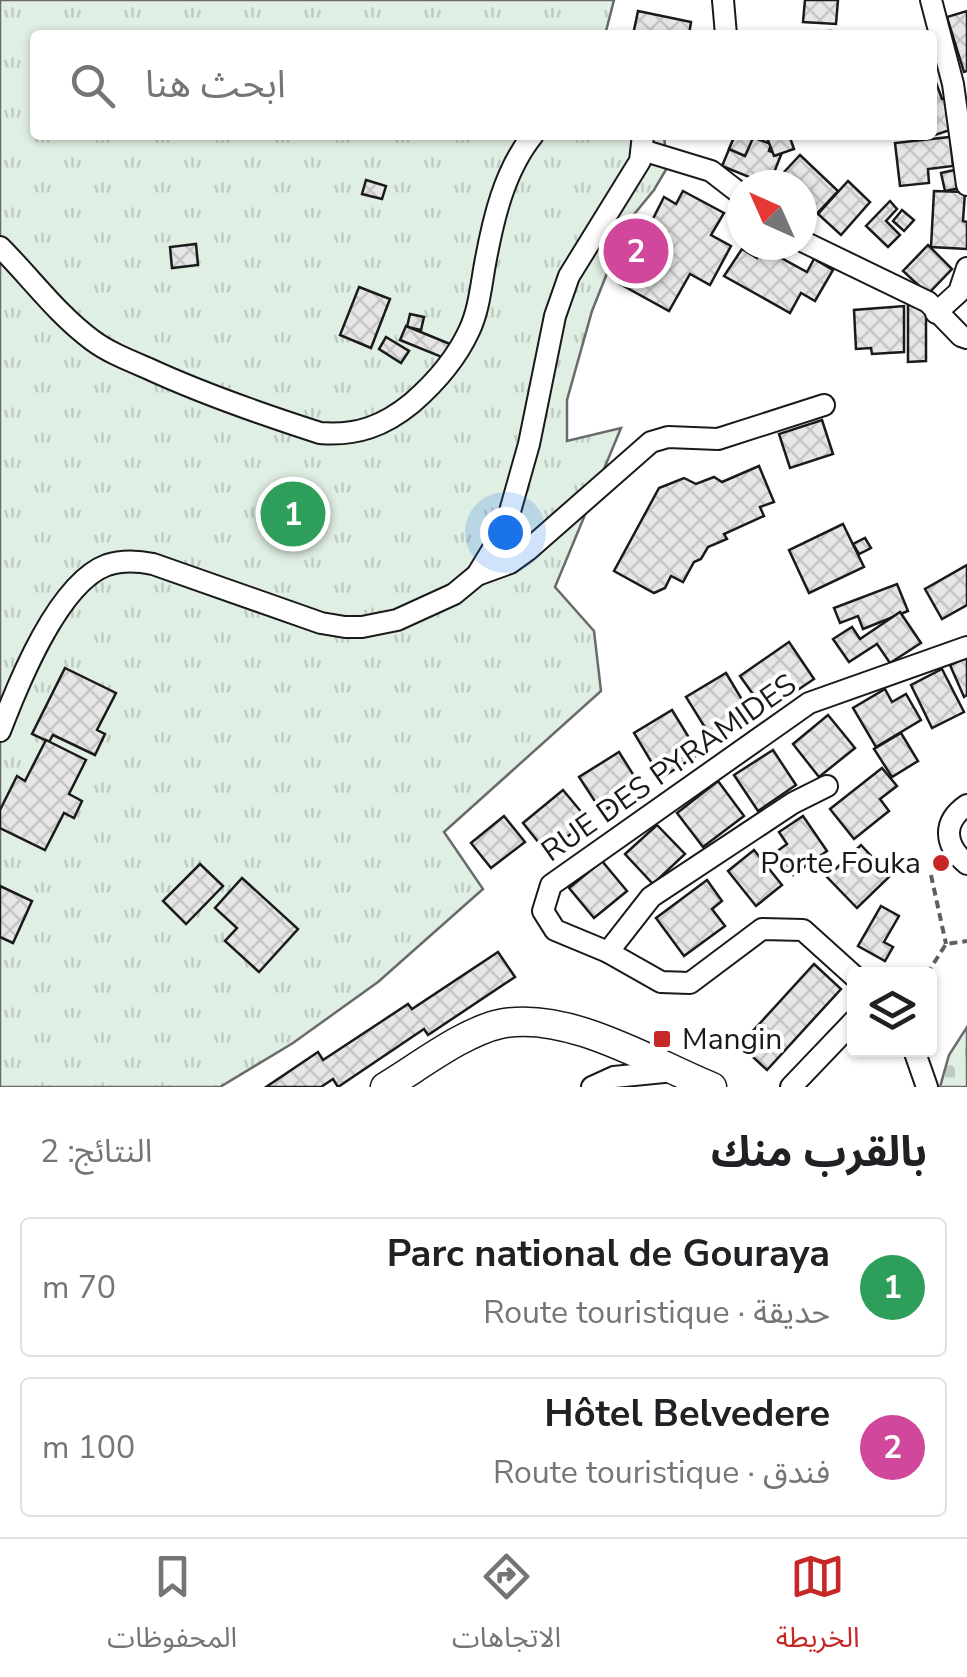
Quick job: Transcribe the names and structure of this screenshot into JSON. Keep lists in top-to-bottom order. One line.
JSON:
{"streets":{"street":["RUE DES PYRAMIDES"]},"places":{"other":["Porte Fouka"],"transit":["Mangin"]},"north":"top left","page":{"search":"ابحث هنا","pins":["2","1"],"heading":["بالقرب منك","النتائج: 2"],"list":[{"mark":"1","name":"Parc national de Gouraya","note":"حديقة · Route touristique","value":"70 m"},{"mark":"2","name":"Hôtel Belvedere","note":"فندق · Route touristique","value":"100 m"}],"nav":["الخريطة","الاتجاهات","المحفوظات"]}}
